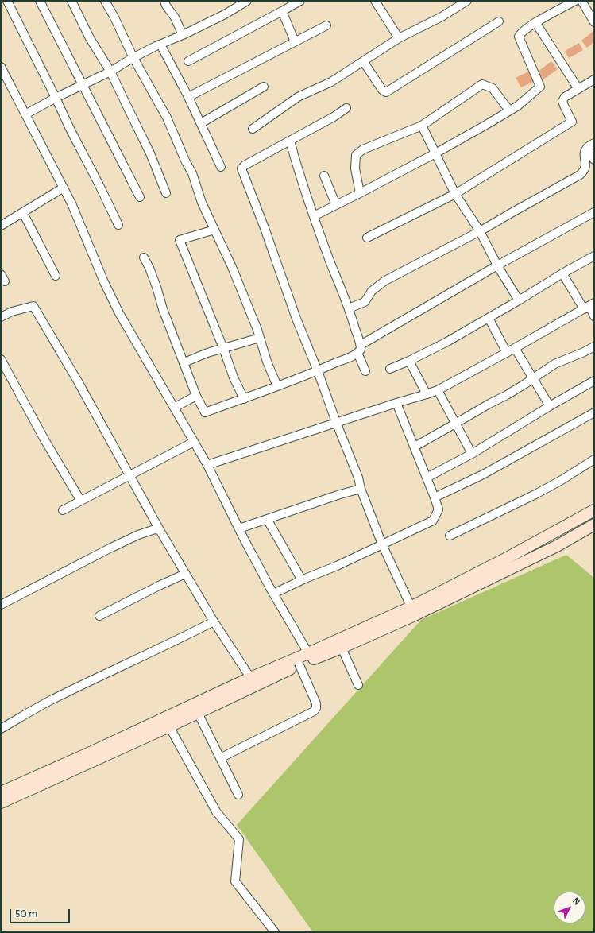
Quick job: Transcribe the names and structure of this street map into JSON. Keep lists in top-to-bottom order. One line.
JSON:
{"scale_bar":"50 m","north":"top right"}
